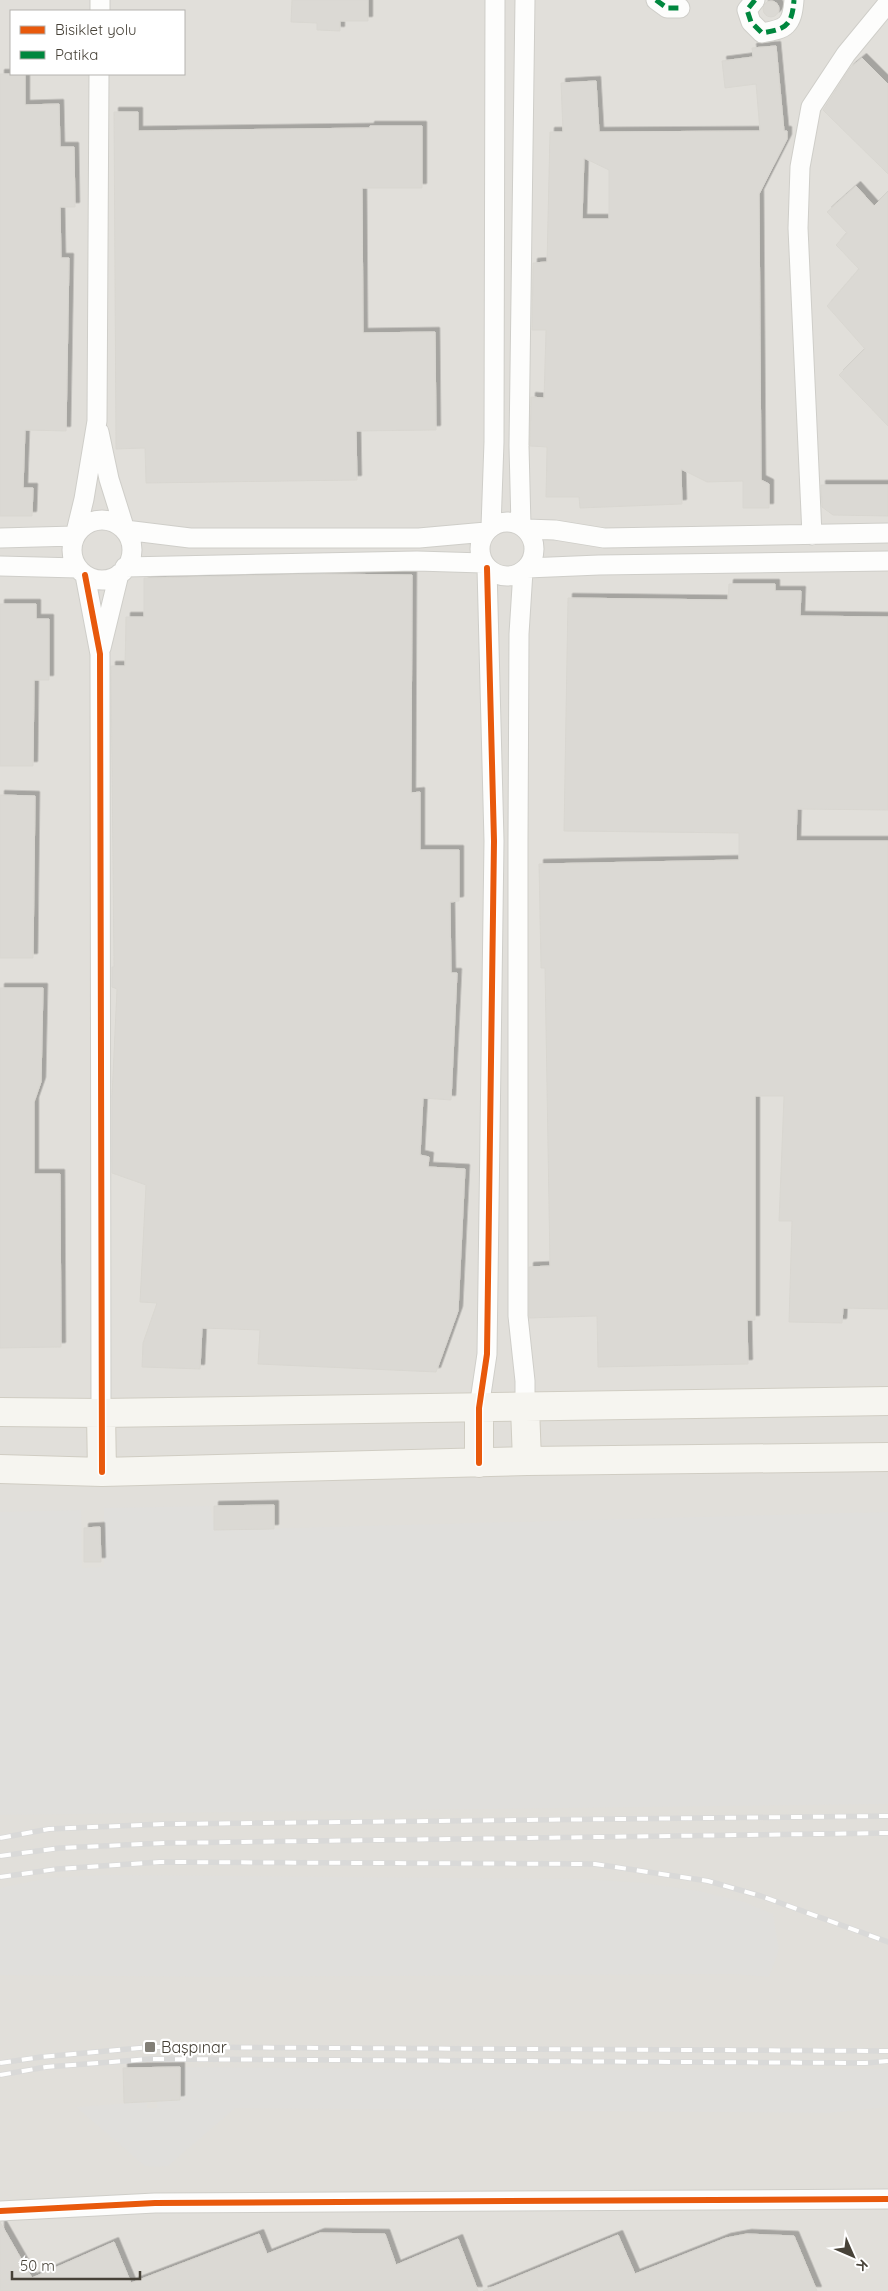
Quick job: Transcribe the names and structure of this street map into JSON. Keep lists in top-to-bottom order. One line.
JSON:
{"places":{"transit":["Başpınar"]},"legend":["Bisiklet yolu","Patika"],"scale_bar":"50 m","north":"bottom right"}
